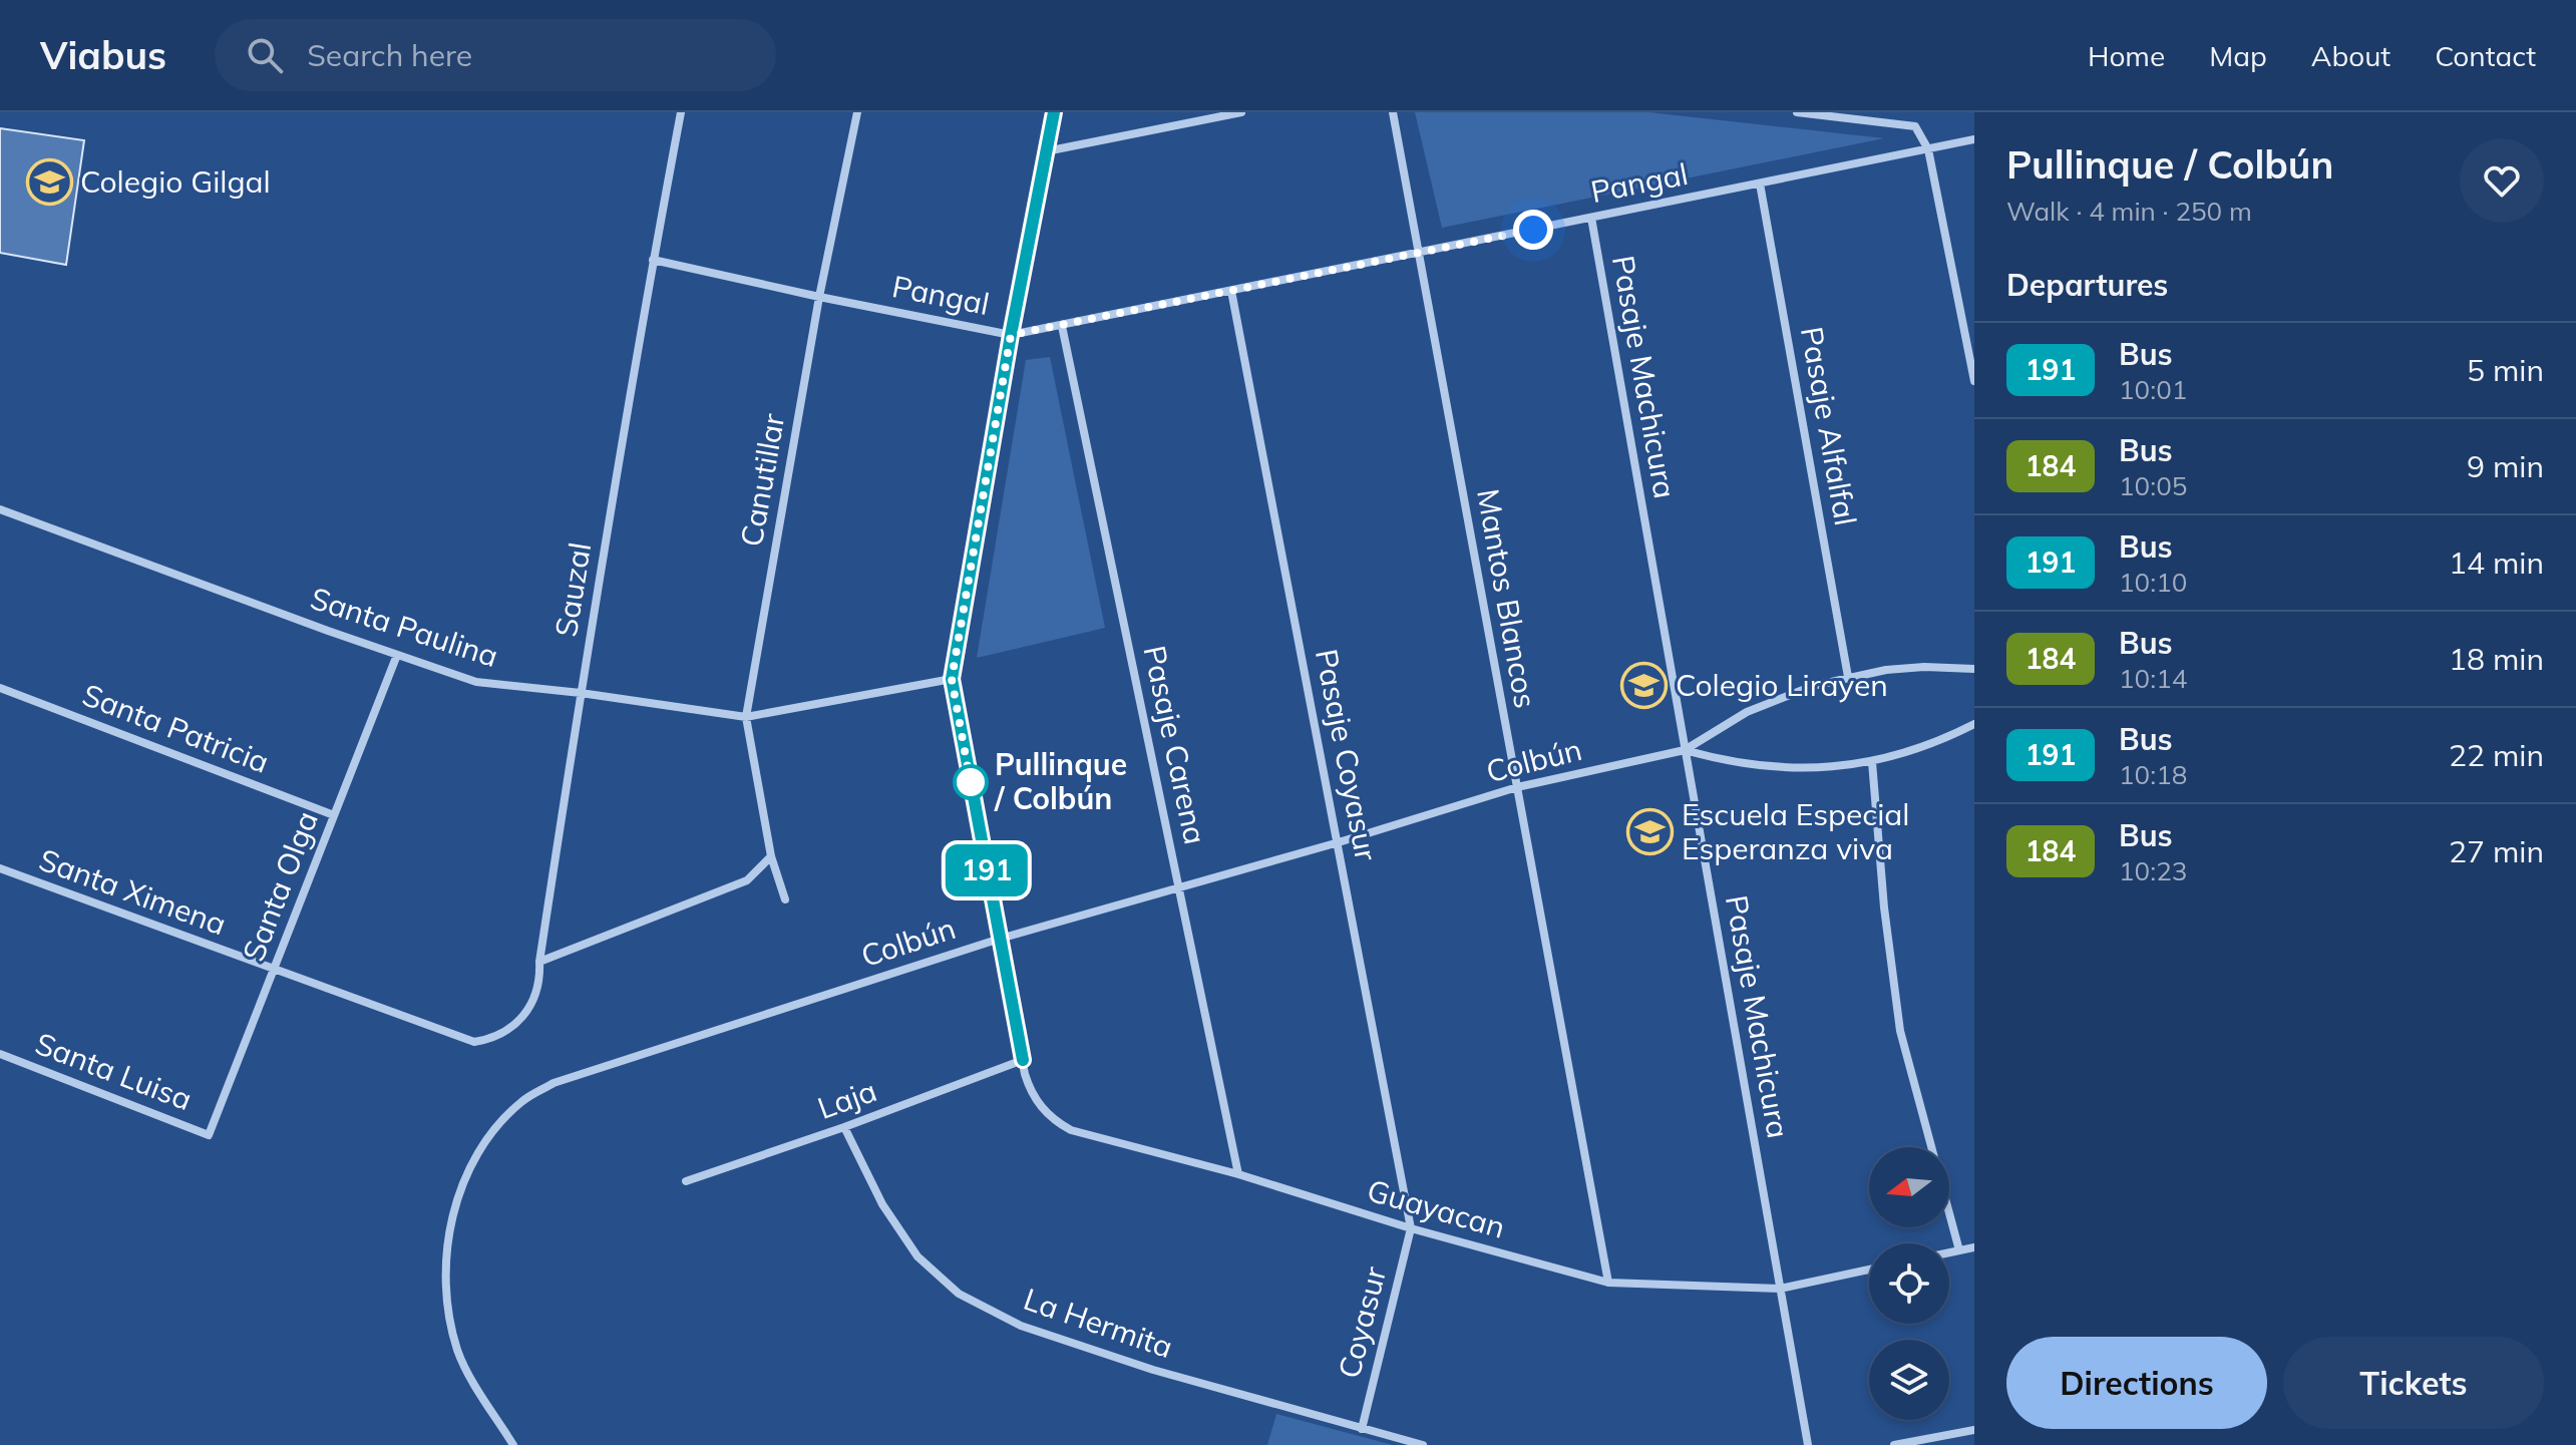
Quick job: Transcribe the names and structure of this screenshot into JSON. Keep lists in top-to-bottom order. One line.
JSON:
{"streets":{"street":["Pangal","Pasaje Machicura","Pasaje Alfalfal","Canutillar","Sauzal","Mantos Blancos","Santa Paulina","Santa Patricia","Pasaje Carena","Pasaje Coyasur","Colbún","Santa Olga","Santa Ximena","Santa Luisa","Laja","Guayacan","Coyasur","La Hermita"]},"crossings":[["Pangal","Pasaje Machicura"],["Pangal","Pasaje Alfalfal"],["Pangal","Canutillar"],["Pangal","Sauzal"],["Pangal","Mantos Blancos"],["Pangal","Pasaje Carena"],["Pangal","Pasaje Coyasur"],["Pasaje Machicura","Colbún"],["Pasaje Machicura","Guayacan"],["Pasaje Alfalfal","Colbún"],["Canutillar","Santa Paulina"],["Sauzal","Santa Paulina"],["Sauzal","Santa Ximena"],["Mantos Blancos","Colbún"],["Mantos Blancos","Guayacan"],["Santa Paulina","Santa Olga"],["Santa Paulina","Guayacan"],["Santa Patricia","Santa Olga"],["Pasaje Carena","Colbún"],["Pasaje Carena","Guayacan"],["Pasaje Coyasur","Colbún"],["Pasaje Coyasur","Guayacan"],["Pasaje Coyasur","Coyasur"],["Colbún","Guayacan"],["Santa Olga","Santa Ximena"],["Santa Olga","Santa Luisa"],["Laja","Guayacan"],["Laja","La Hermita"],["Guayacan","Coyasur"],["Coyasur","La Hermita"]],"places":{"school or university":["Colegio Gilgal","Colegio Lirayen","Escuela Especial Esperanza viva"],"other":["Pullinque / Colbún"]},"lines":["bus line 191"],"north":"left","page":{"header":"Viabus","search":"Search here","nav":["Home","Map","About","Contact"],"on_map":"191","heading":[["Pullinque / Colbún","Walk · 4 min · 250 m"],"Departures"],"list":[{"mark":"191","name":"Bus","note":"10:01","value":"5 min"},{"mark":"184","name":"Bus","note":"10:05","value":"9 min"},{"mark":"191","name":"Bus","note":"10:10","value":"14 min"},{"mark":"184","name":"Bus","note":"10:14","value":"18 min"},{"mark":"191","name":"Bus","note":"10:18","value":"22 min"},{"mark":"184","name":"Bus","note":"10:23","value":"27 min"}],"buttons":["Directions","Tickets"]}}
